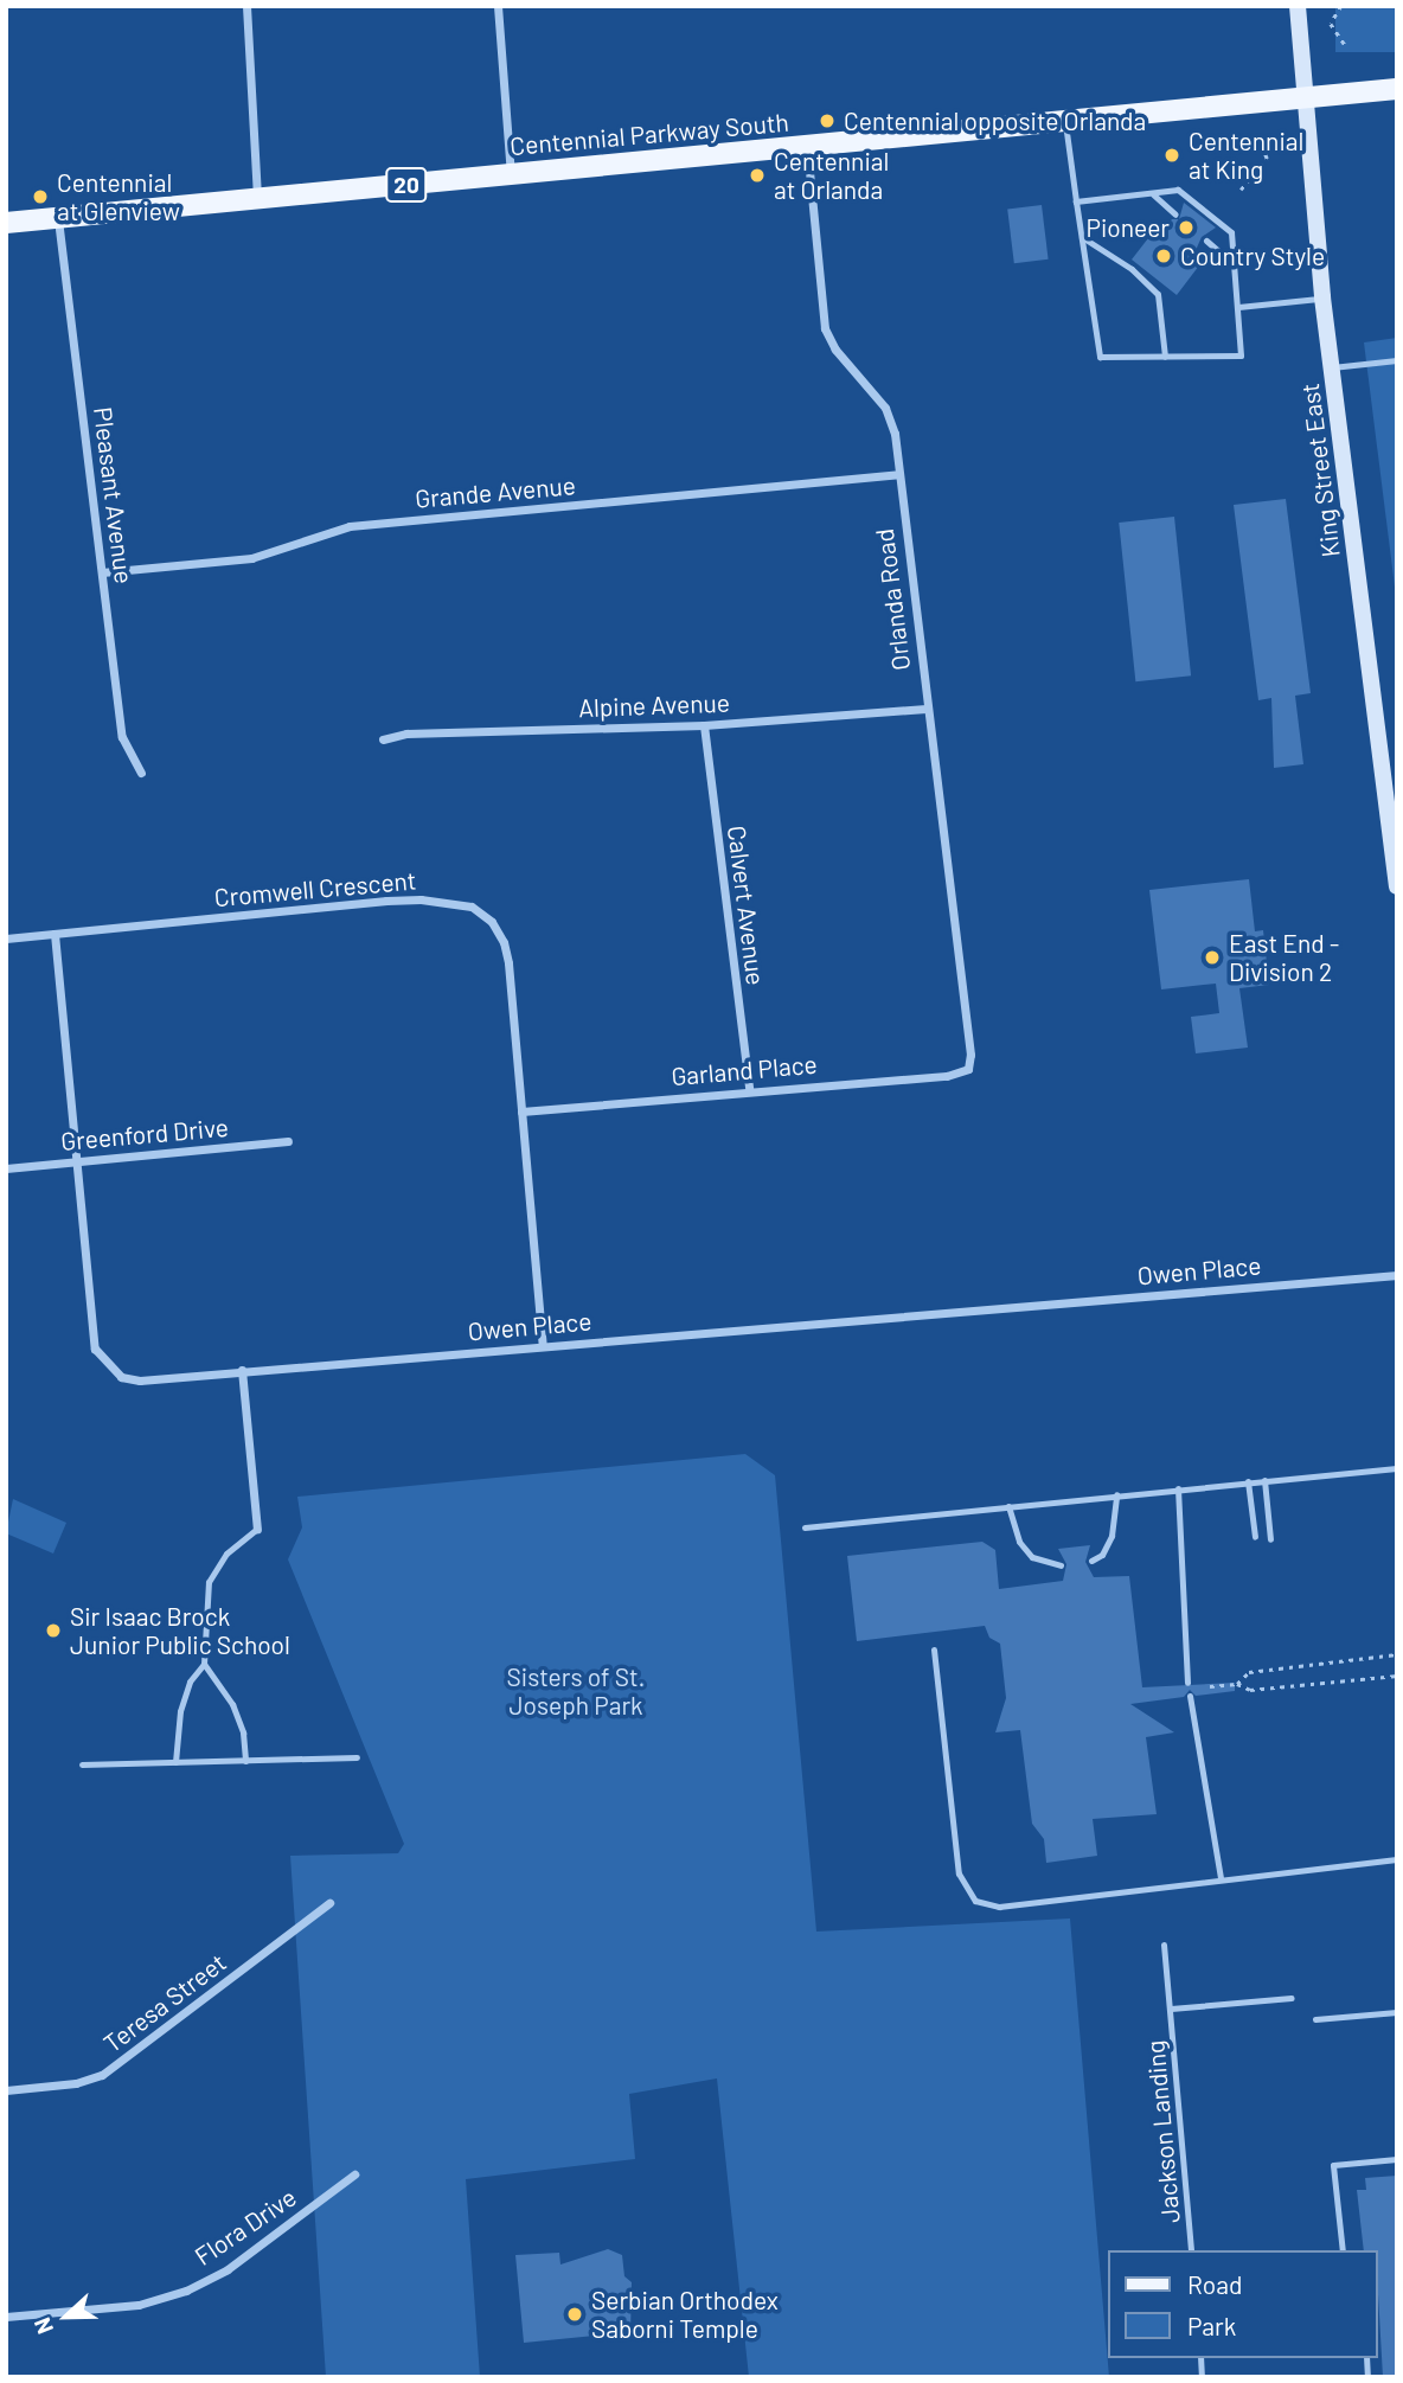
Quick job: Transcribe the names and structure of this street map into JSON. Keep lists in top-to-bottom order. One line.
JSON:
{"streets":{"main road":["Centennial Parkway South","20","King Street East"],"street":["Grande Avenue","Pleasant Avenue","Orlanda Road","Alpine Avenue","Cromwell Crescent","Calvert Avenue","Garland Place","Greenford Drive","Owen Place","Teresa Street","Flora Drive"],"lane":["Jackson Landing"]},"crossings":[["Centennial Parkway South","King Street East"],["Centennial Parkway South","Pleasant Avenue"],["Centennial Parkway South","Orlanda Road"],["Grande Avenue","Pleasant Avenue"],["Grande Avenue","Orlanda Road"],["Orlanda Road","Alpine Avenue"],["Orlanda Road","Garland Place"],["Alpine Avenue","Calvert Avenue"],["Cromwell Crescent","Garland Place"],["Cromwell Crescent","Owen Place"],["Calvert Avenue","Garland Place"],["Greenford Drive","Owen Place"]],"parks":["Sisters of St. Joseph Park"],"places":["Centennial opposite Orlanda","Centennial at King","Centennial at Orlanda","Centennial at Glenview","Pioneer","Country Style","East End - Division 2","Sir Isaac Brock Junior Public School","Serbian Orthodex Saborni Temple"],"legend":["Road","Park"],"north":"left"}
